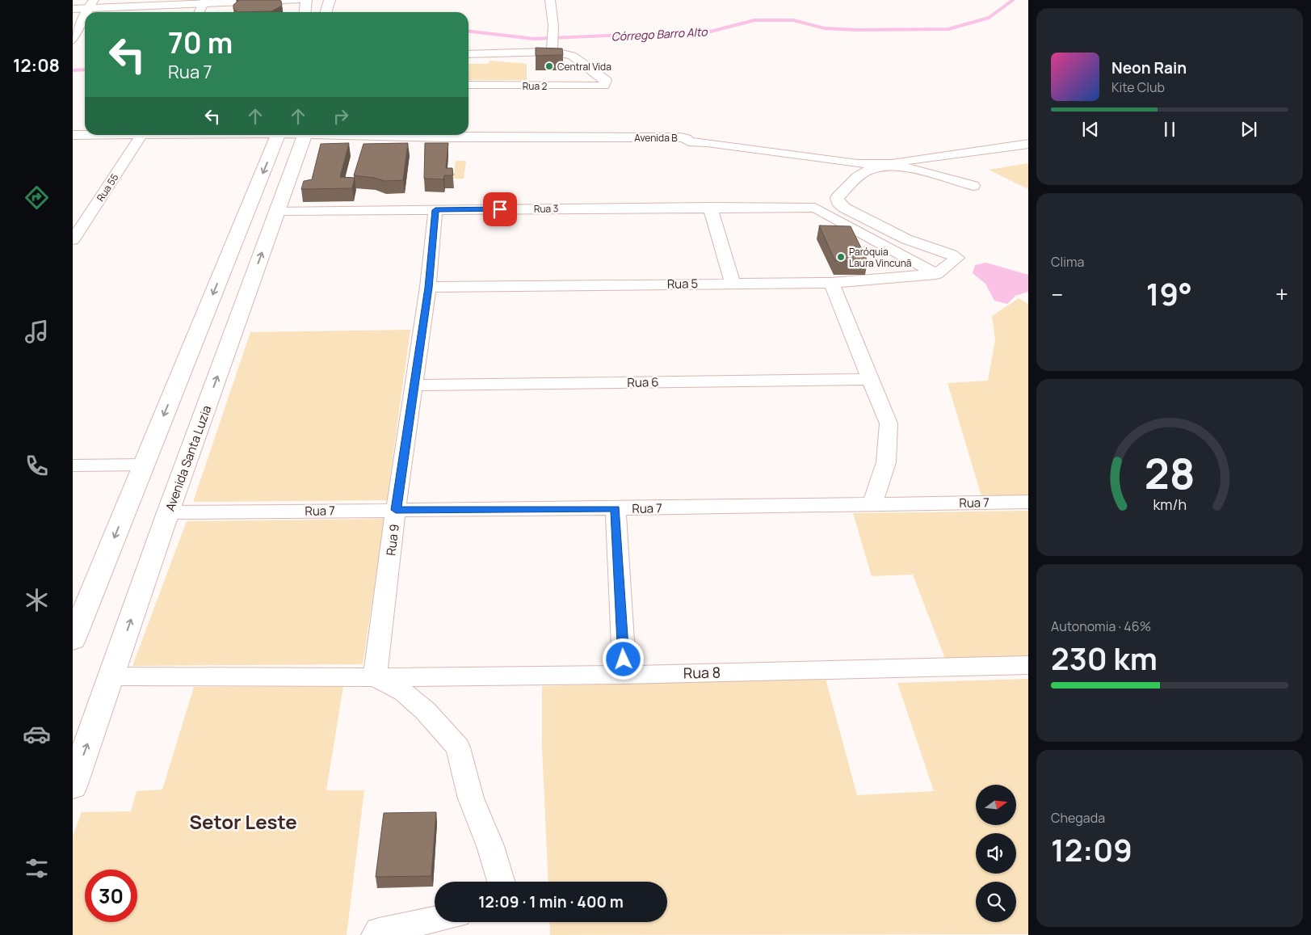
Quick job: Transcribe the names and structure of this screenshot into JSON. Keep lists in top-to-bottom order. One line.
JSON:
{"streets":{"street":["Rua 2","Avenida B","Rua 55","Rua 3","Rua 5","Rua 6","Avenida Santa Luzia","Rua 7","Rua 9","Rua 8"]},"crossings":[["Avenida B","Avenida Santa Luzia"],["Rua 3","Rua 5"],["Rua 3","Avenida Santa Luzia"],["Rua 3","Rua 9"],["Rua 5","Rua 9"],["Rua 6","Rua 9"],["Avenida Santa Luzia","Rua 7"],["Avenida Santa Luzia","Rua 8"],["Rua 7","Rua 9"],["Rua 9","Rua 8"]],"districts":["Setor Leste"],"water":["Córrego Barro Alto"],"places":["Central Vida","Paróquia Laura Vincunã"],"north":"right","page":{"tabs":"12:08","turn":["70 m","Rua 7"],"song":["Neon Rain","Kite Club"],"tile":["Clima",["Autonomia · 46%","230 km"],["Chegada","12:09"]],"heat":["−","19°","+"],"limit":"30","trip":"12:09 · 1 min · 400 m","gauge":["28","km/h"]}}
